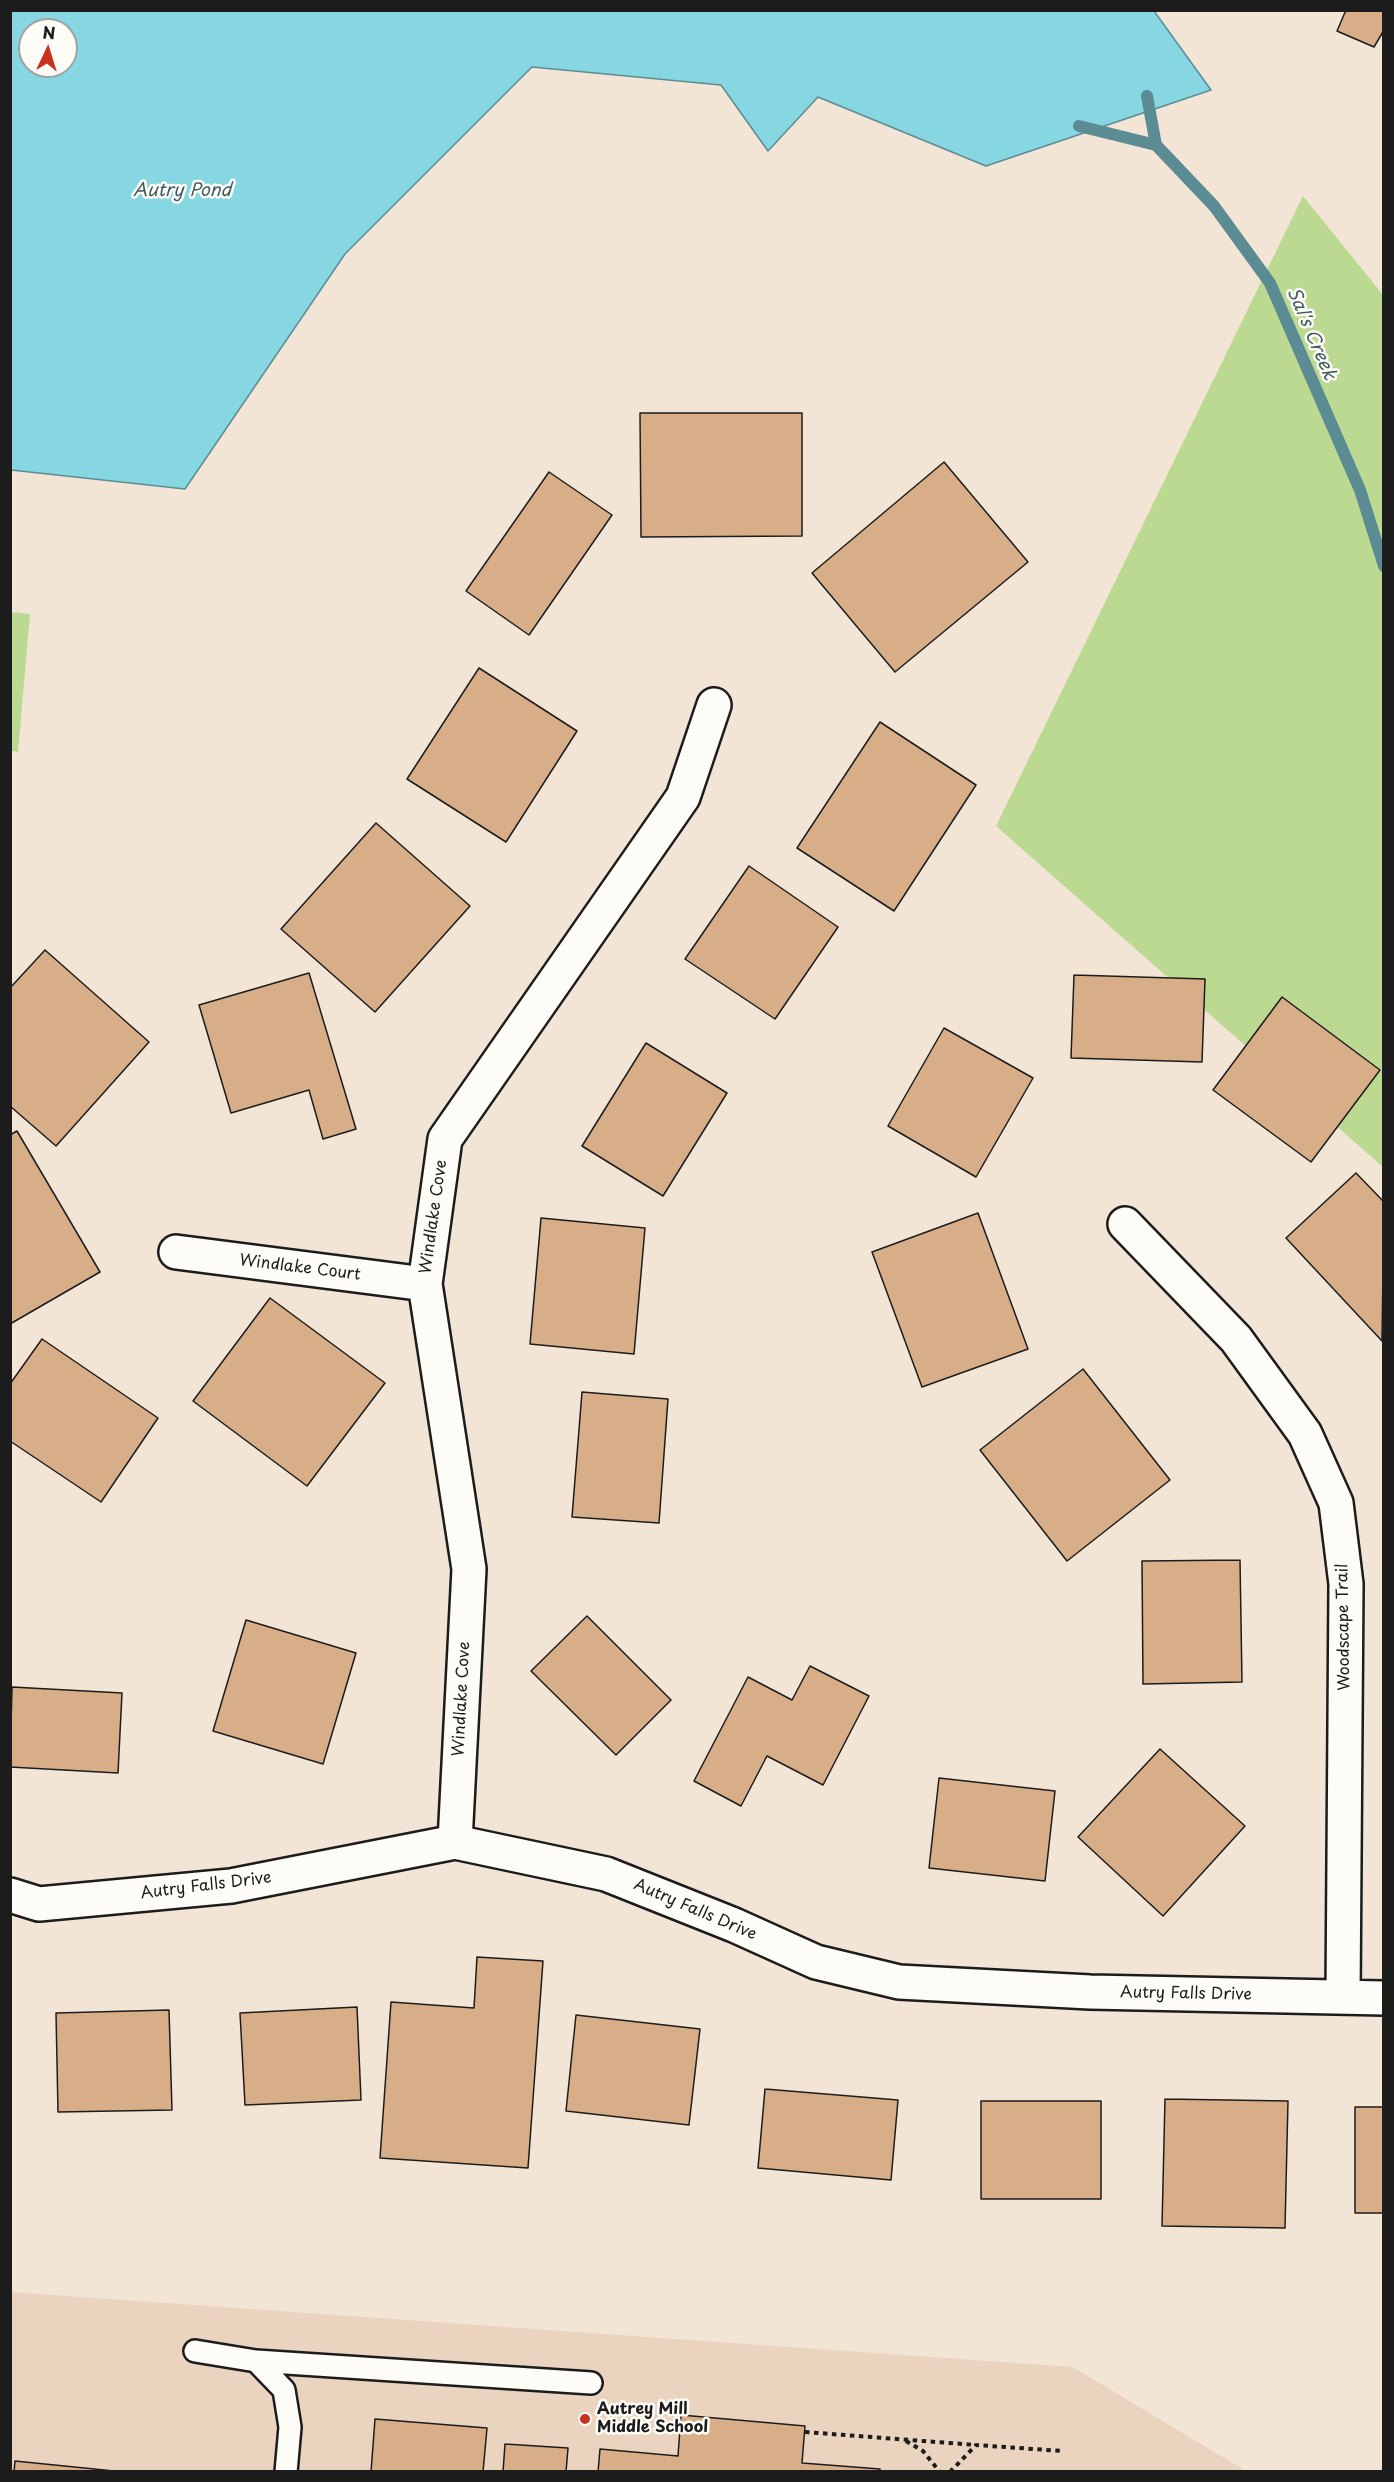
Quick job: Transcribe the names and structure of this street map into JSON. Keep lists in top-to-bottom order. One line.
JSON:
{"streets":{"street":["Windlake Cove","Windlake Court","Woodscape Trail","Autry Falls Drive"]},"crossings":[["Windlake Cove","Windlake Court"],["Windlake Cove","Autry Falls Drive"],["Woodscape Trail","Autry Falls Drive"]],"water":["Autry Pond","Sal's Creek"],"places":["Autrey Mill Middle School"],"north":"top"}
